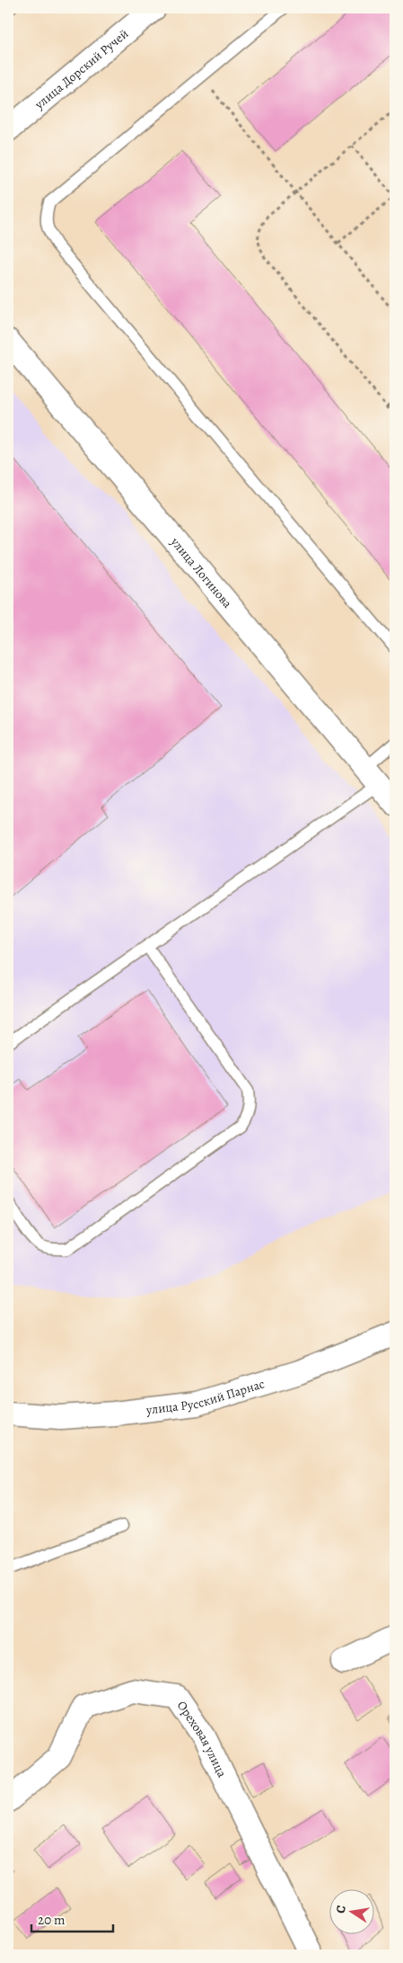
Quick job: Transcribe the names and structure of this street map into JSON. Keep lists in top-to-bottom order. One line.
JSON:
{"streets":{"street":["улица Дорский Ручей","улица Логинова","улица Русский Парнас","Ореховая улица"]},"scale_bar":"20 m","north":"left"}
